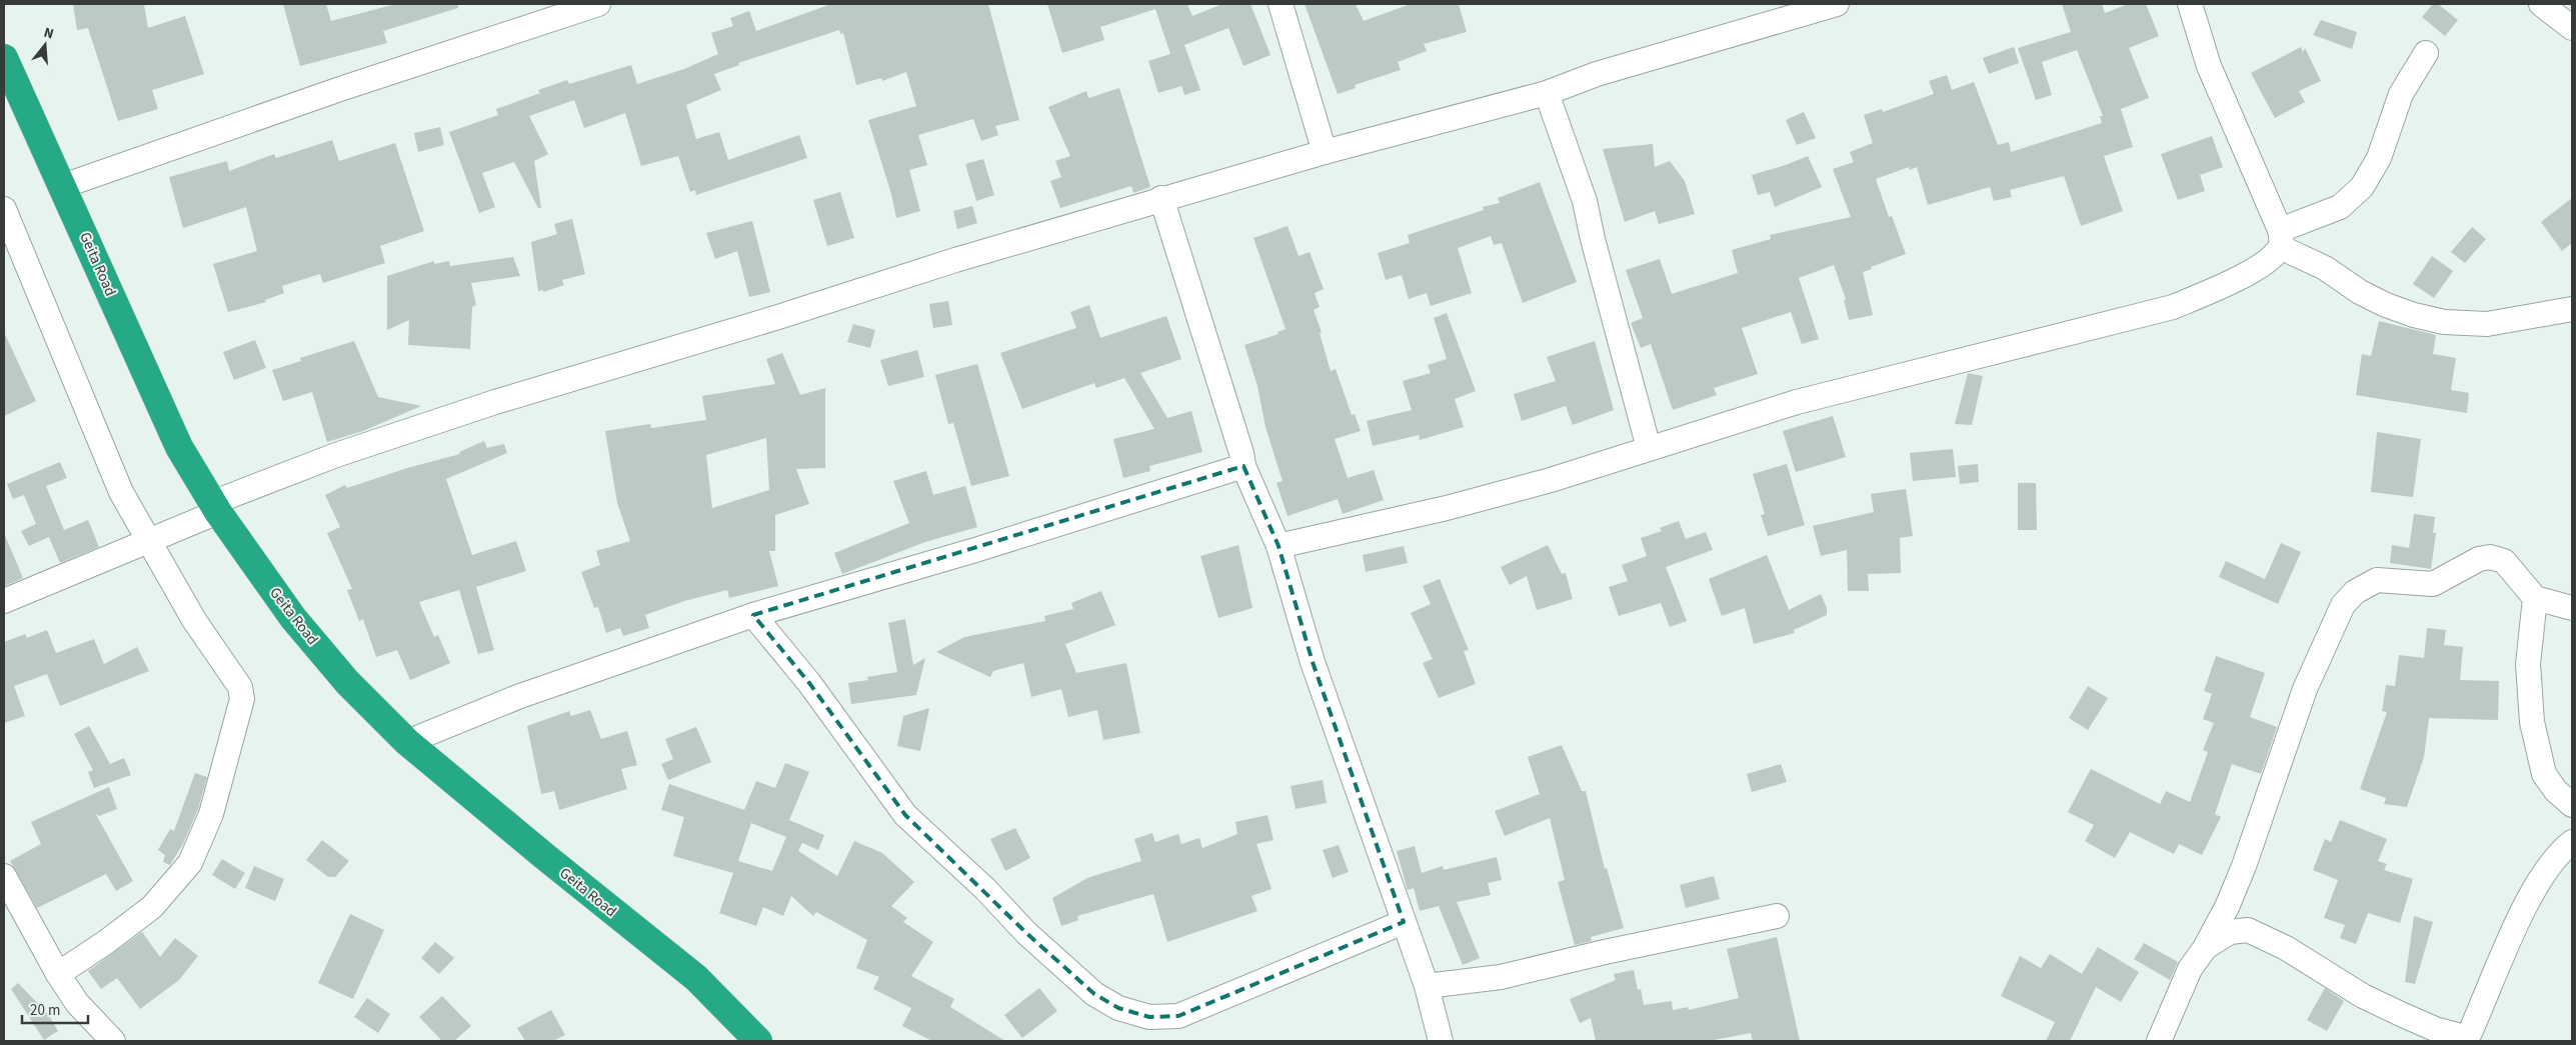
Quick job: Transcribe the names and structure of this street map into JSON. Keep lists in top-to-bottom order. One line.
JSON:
{"streets":{"highway":["Geita Road"]},"scale_bar":"20 m","north":"top"}
